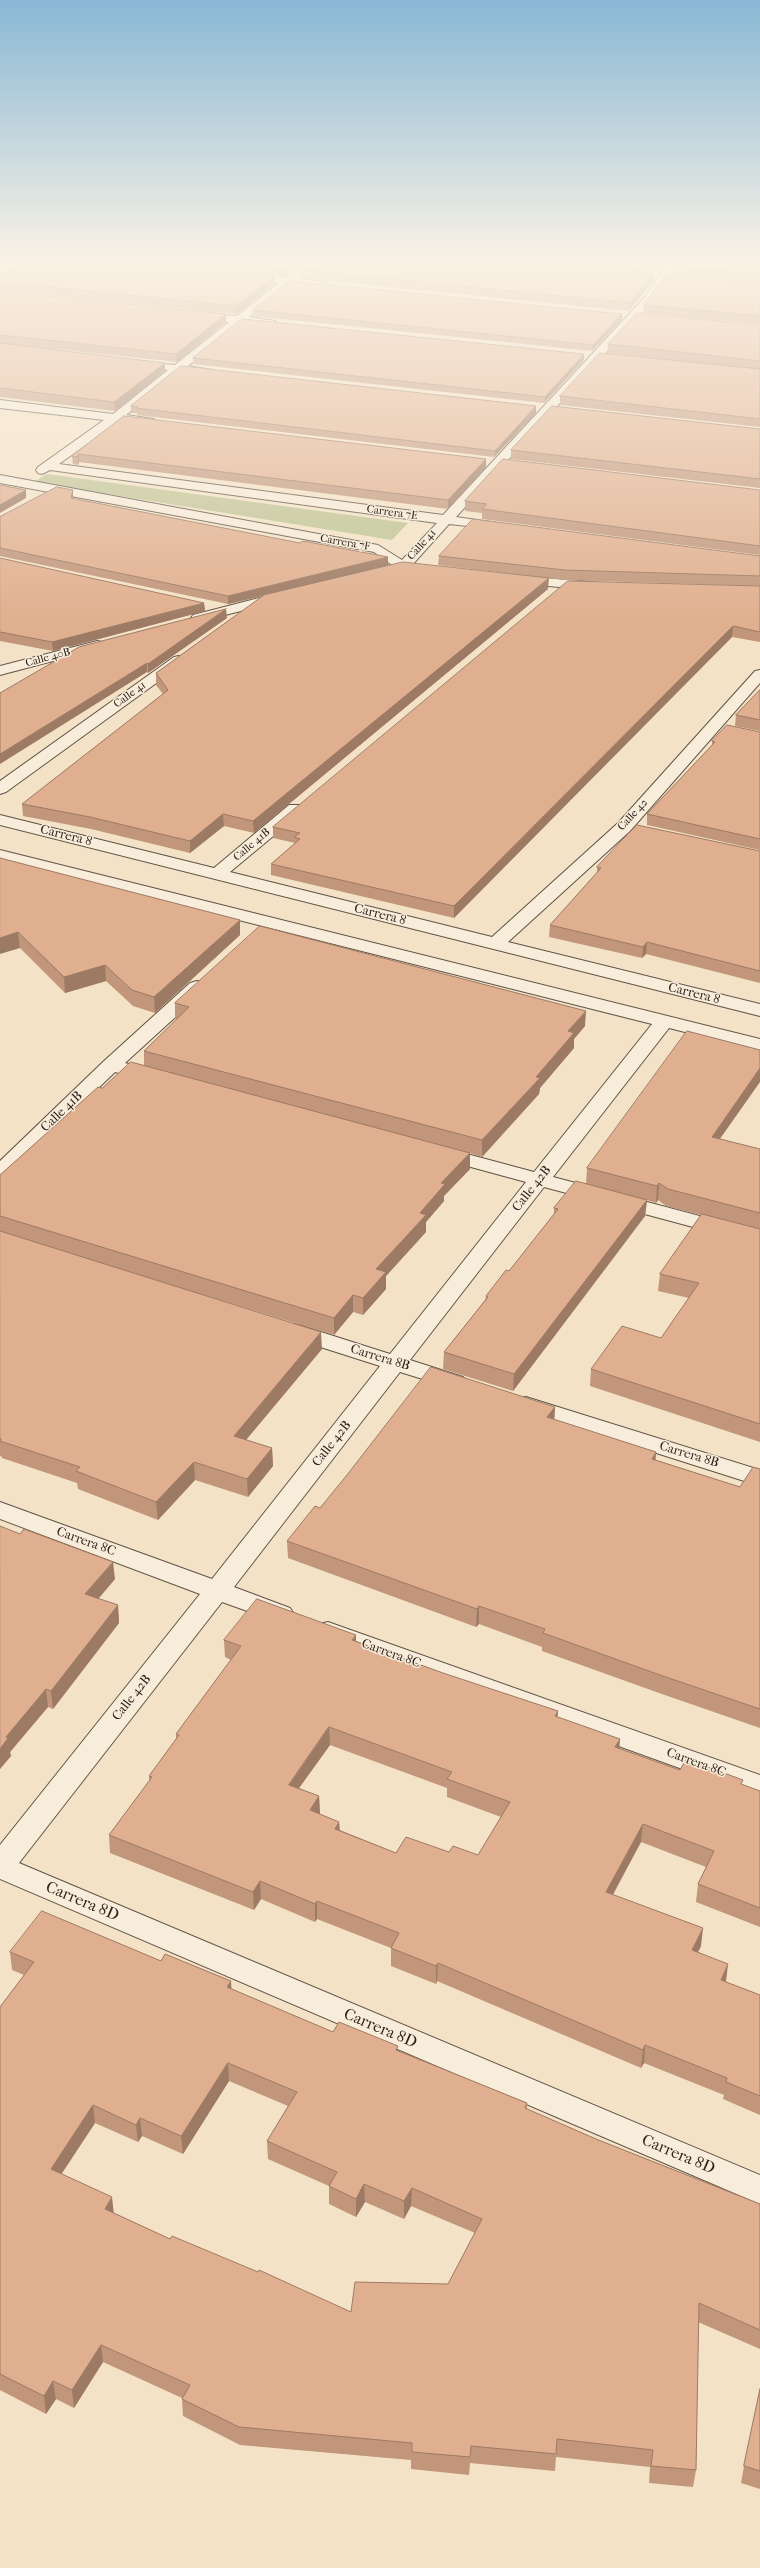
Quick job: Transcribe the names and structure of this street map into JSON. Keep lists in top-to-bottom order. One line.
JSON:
{"streets":{"street":["Carrera 7E","Carrera 7F","Calle 41","Calle 40B","Calle 42","Carrera 8","Calle 41B","Calle 42B","Carrera 8B","Carrera 8C","Carrera 8D"]},"crossings":[["Carrera 7E","Calle 41"],["Carrera 7F","Calle 41"],["Calle 42","Carrera 8"],["Carrera 8","Calle 41B"],["Calle 42B","Carrera 8B"],["Calle 42B","Carrera 8C"],["Calle 42B","Carrera 8D"]]}
